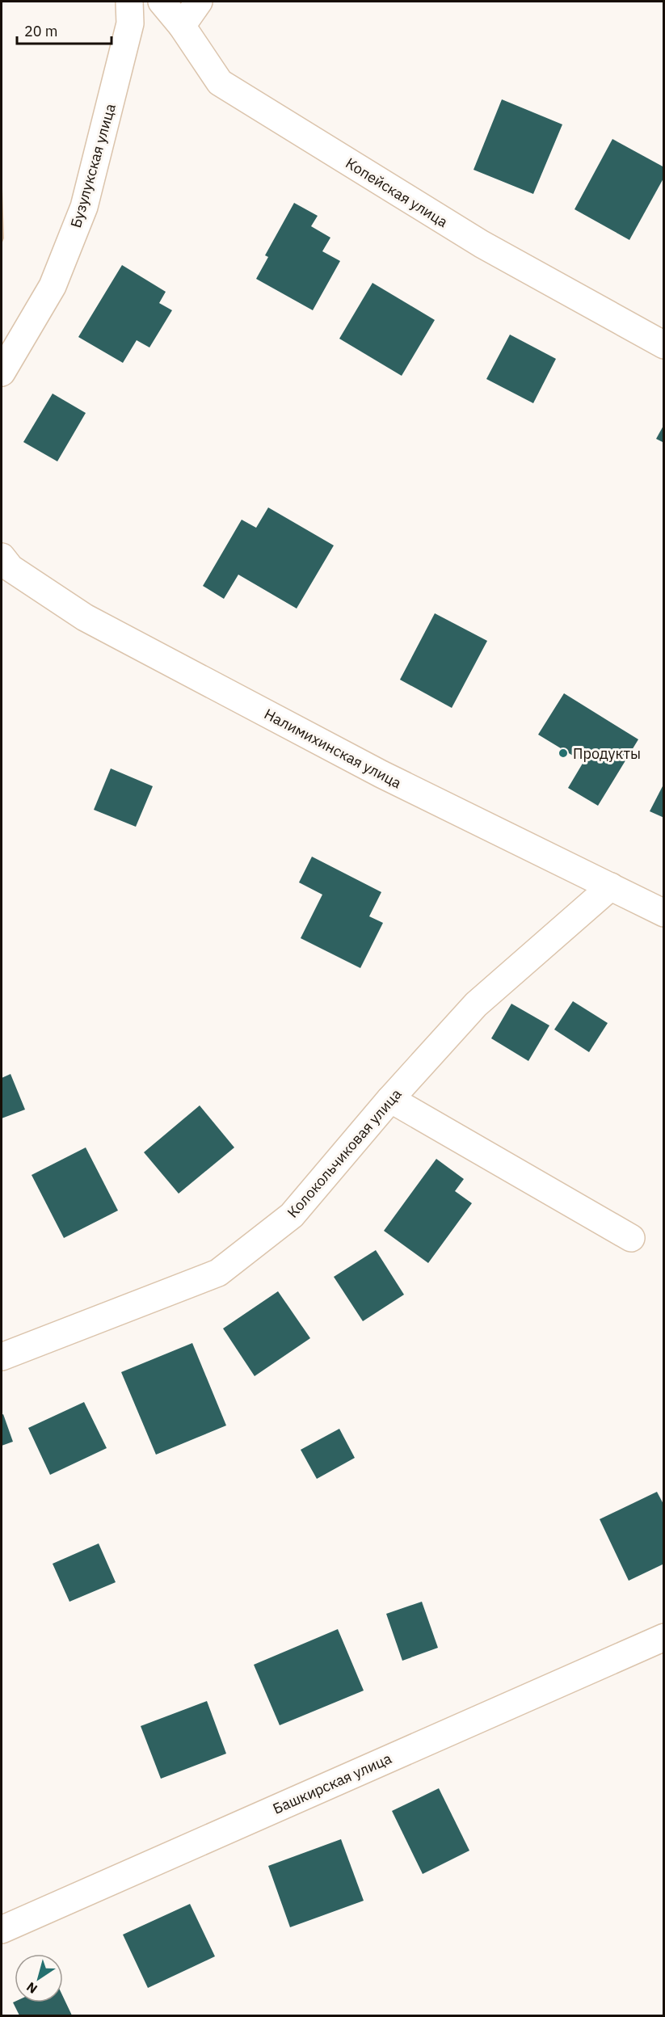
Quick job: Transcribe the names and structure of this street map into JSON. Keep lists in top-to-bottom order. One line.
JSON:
{"streets":{"street":["Бузулукская улица","Копейская улица","Налимихинская улица","Колокольчиковая улица","Башкирская улица"]},"crossings":[["Налимихинская улица","Колокольчиковая улица"]],"places":["Продукты"],"scale_bar":"20 m","north":"bottom left"}
